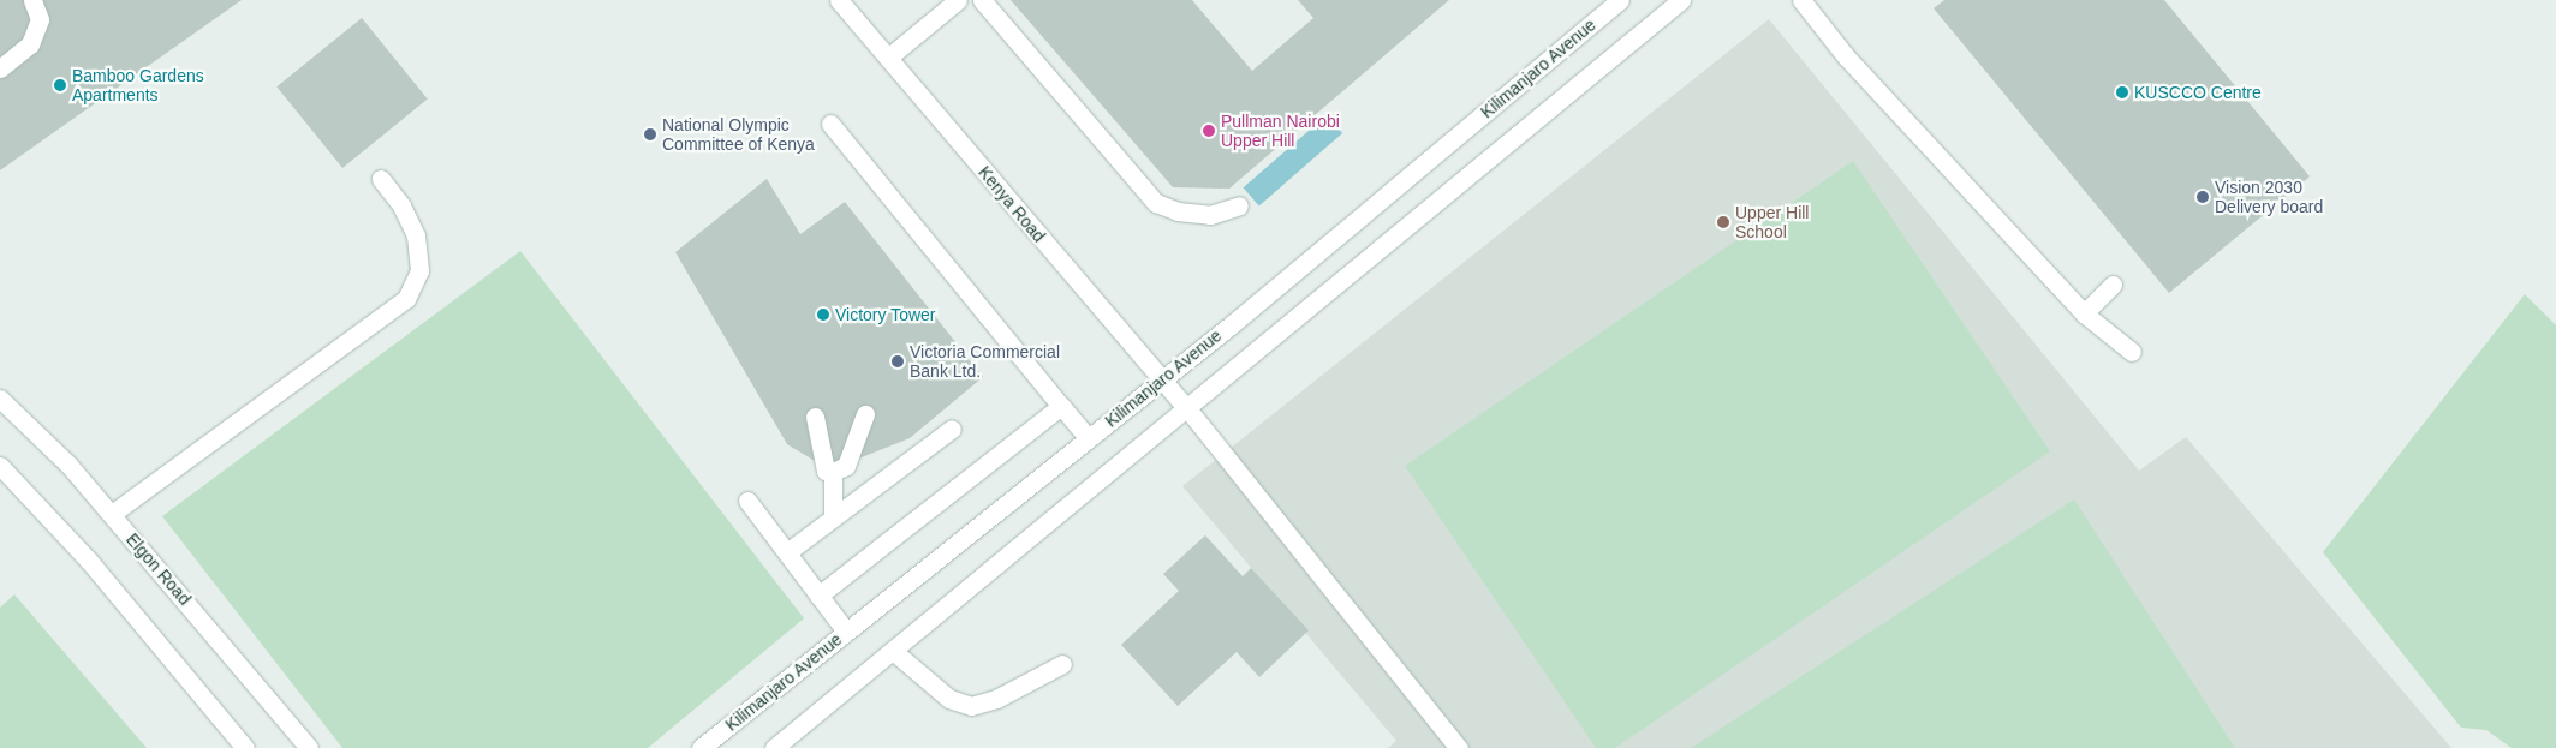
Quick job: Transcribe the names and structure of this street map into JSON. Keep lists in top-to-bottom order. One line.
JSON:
{"streets":{"street":["Kilimanjaro Avenue","Kenya Road","Elgon Road"]},"crossings":[["Kilimanjaro Avenue","Kenya Road"]],"places":["Bamboo Gardens Apartments","KUSCCO Centre","Pullman Nairobi Upper Hill","National Olympic Committee of Kenya","Vision 2030 Delivery board","Upper Hill School","Victory Tower","Victoria Commercial Bank Ltd."]}
